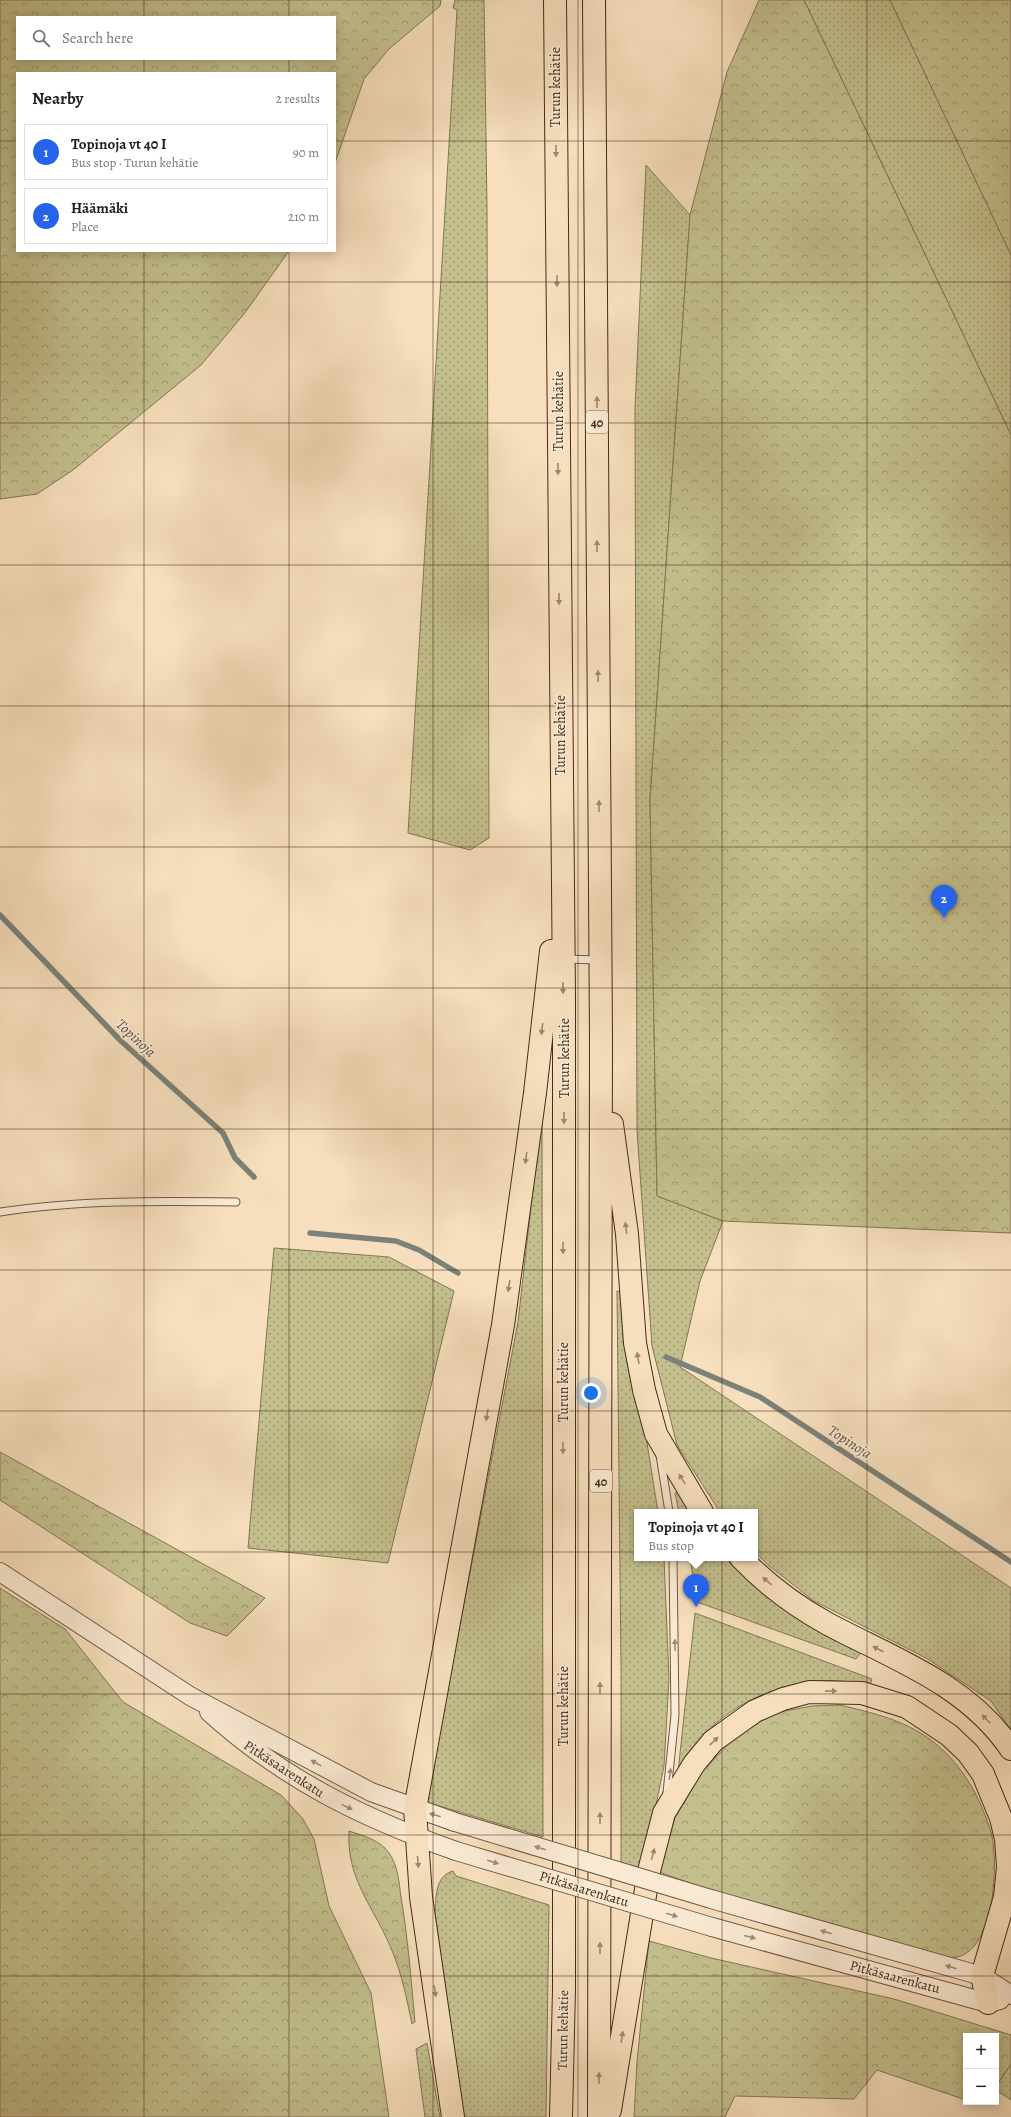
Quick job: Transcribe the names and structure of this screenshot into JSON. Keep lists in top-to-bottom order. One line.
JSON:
{"streets":{"highway":["Turun kehätie","40"],"street":["Pitkäsaarenkatu"]},"water":["Topinoja"],"page":{"search":"Search here","heading":["Nearby","2 results"],"list":[{"mark":"1","name":"Topinoja vt 40 I","note":"Bus stop · Turun kehätie","value":"90 m"},{"mark":"2","name":"Häämäki","note":"Place","value":"210 m"}],"pins":["2","1"],"popup":["Topinoja vt 40 I","Bus stop"],"map_buttons":["+","−"]}}
